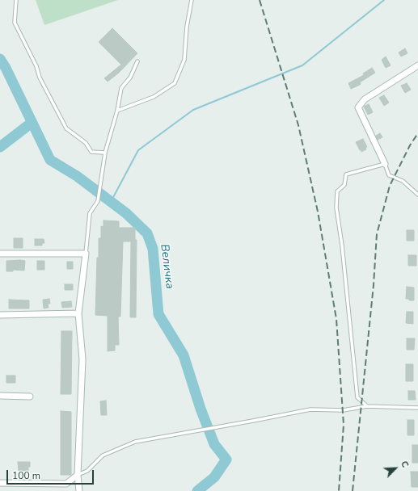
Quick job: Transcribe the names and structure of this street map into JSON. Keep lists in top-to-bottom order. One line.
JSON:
{"water":["Величка"],"scale_bar":"100 m","north":"top right"}
